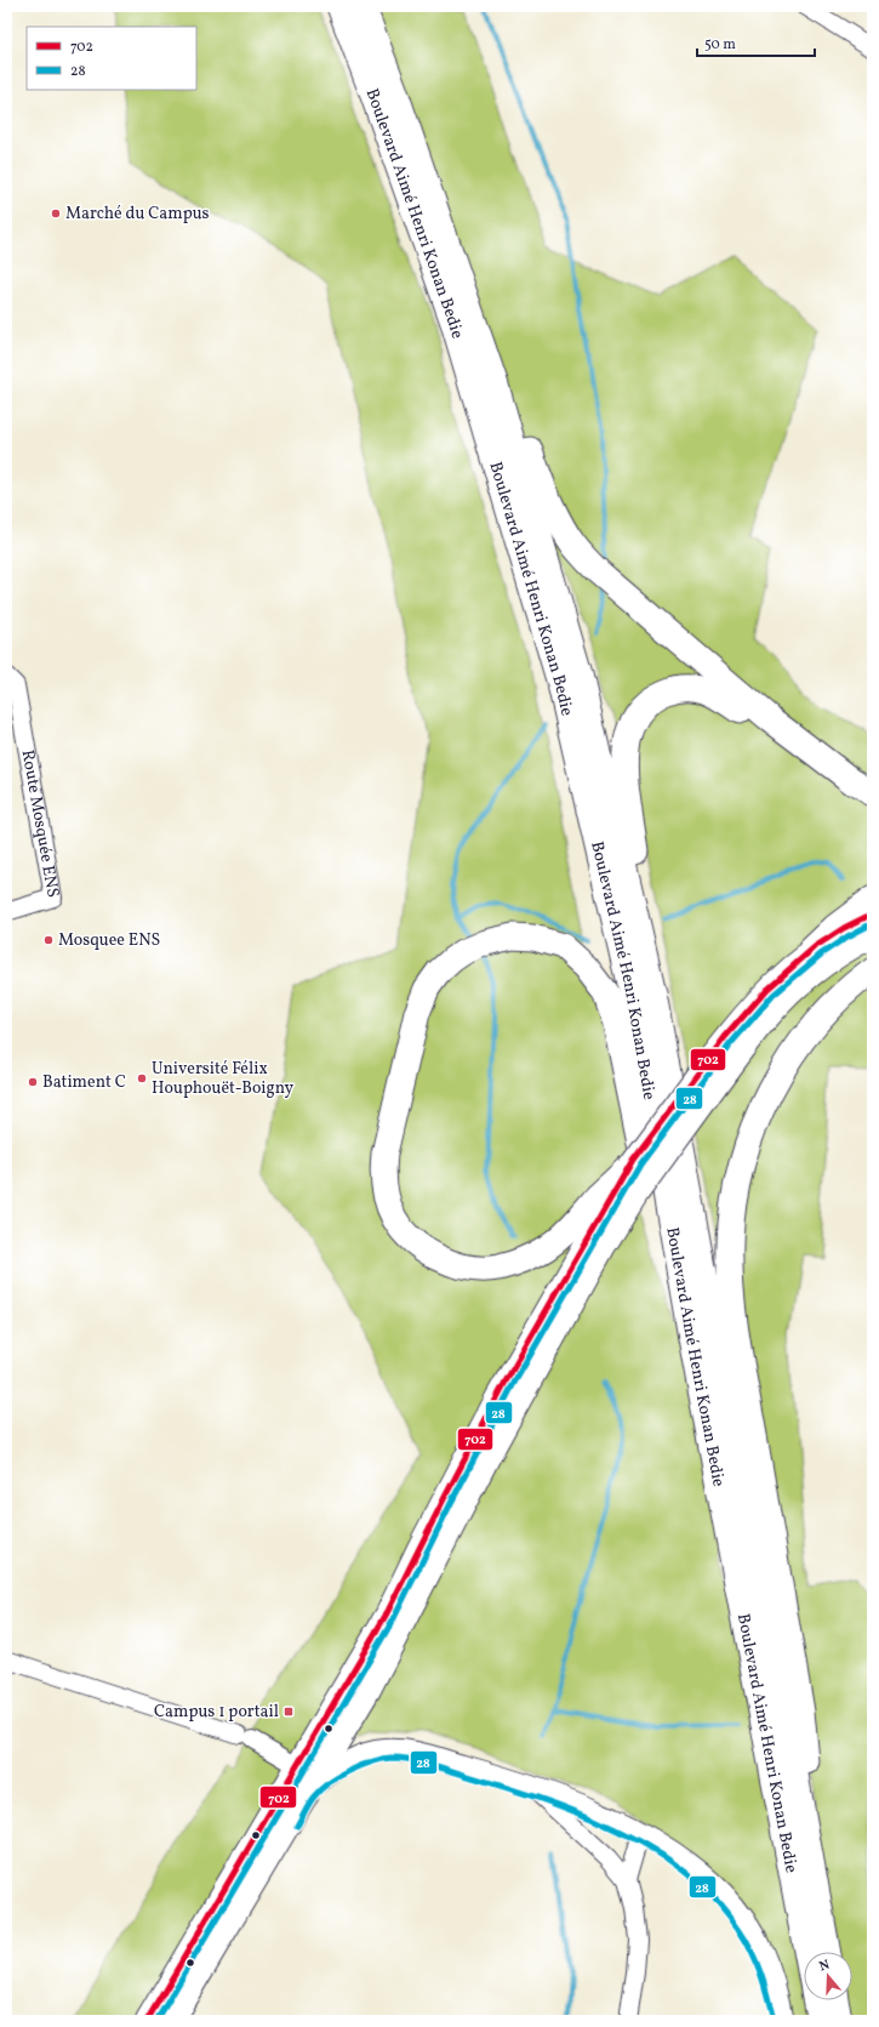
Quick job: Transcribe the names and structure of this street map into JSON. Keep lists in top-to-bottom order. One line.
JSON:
{"streets":{"highway":["Boulevard Aimé Henri Konan Bedie"],"street":["Route Mosquée ENS"]},"places":{"other":["Marché du Campus","Mosquee ENS","Université Félix Houphouët-Boigny","Batiment C"],"transit":["Campus 1 portail"]},"lines":["transit line 702","transit line 28"],"legend":["702","28"],"scale_bar":"50 m","north":"top"}
